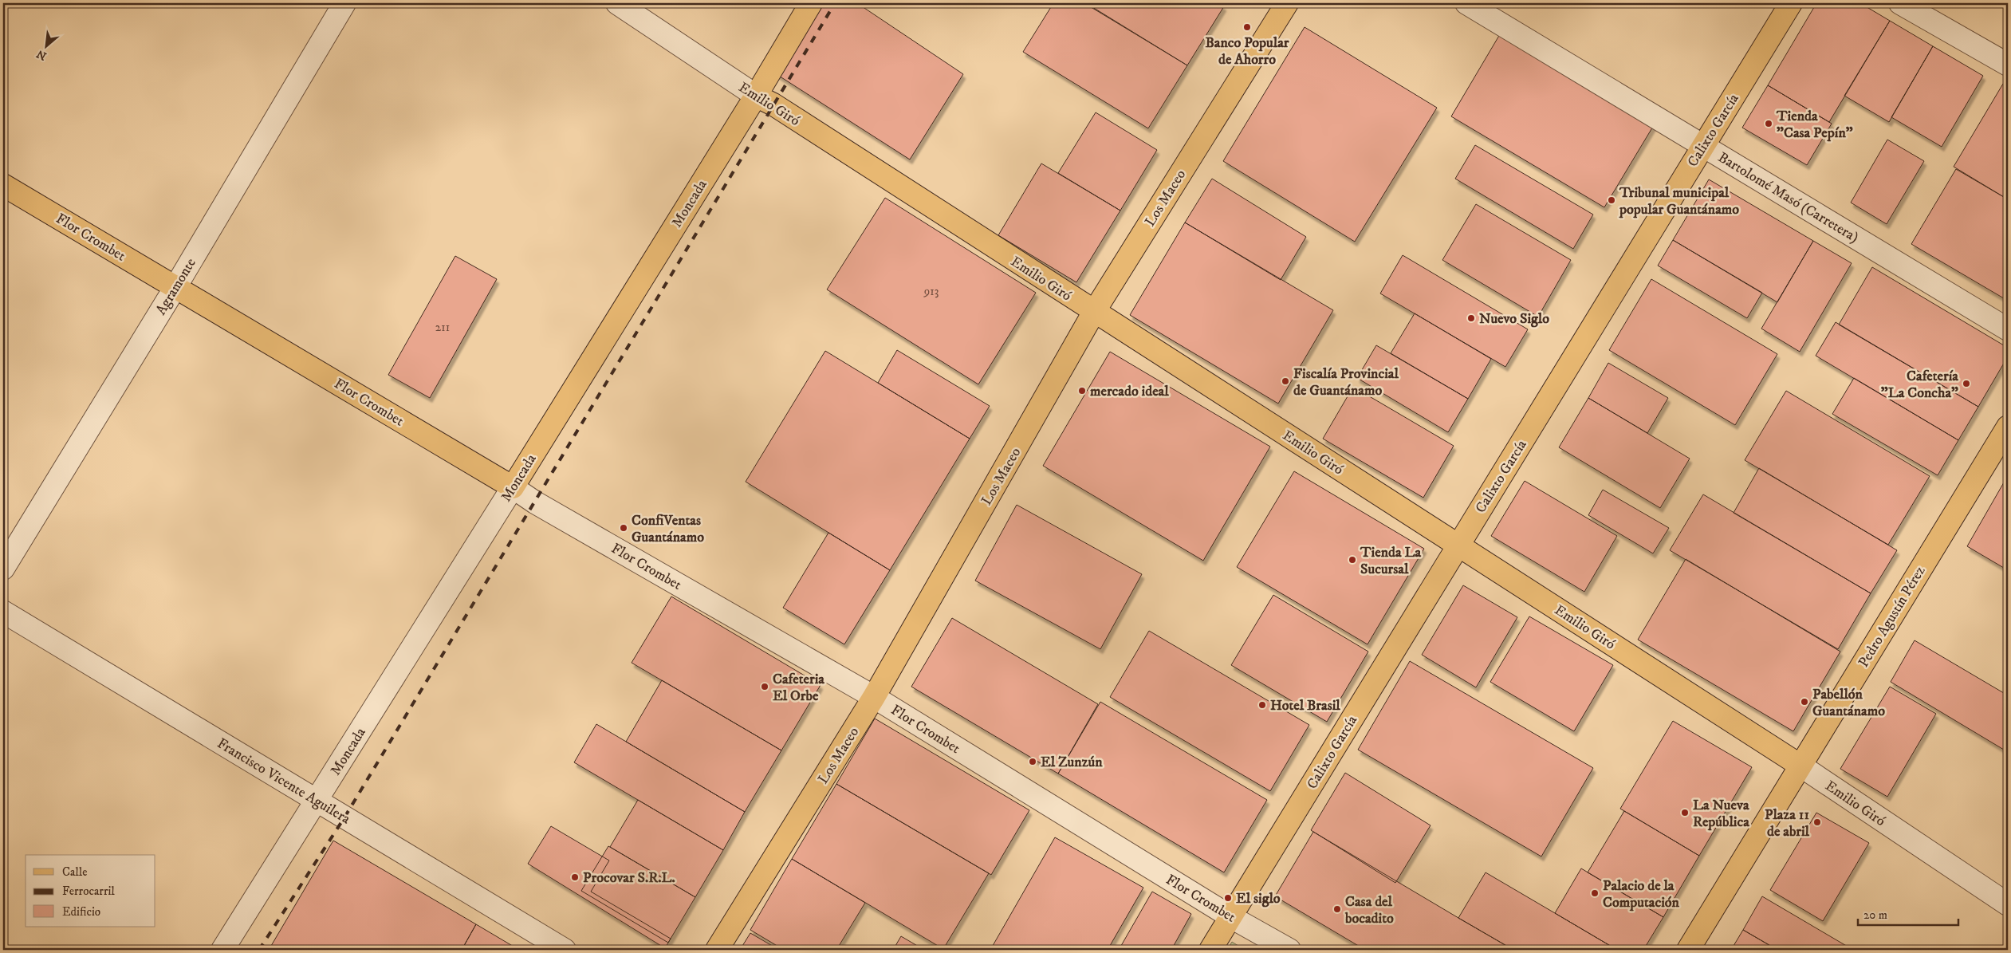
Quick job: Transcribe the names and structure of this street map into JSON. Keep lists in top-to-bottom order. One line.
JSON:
{"streets":{"main road":["Emilio Giró","Calixto García","Los Maceo","Moncada","Flor Crombet","Pedro Agustín Pérez"],"street":["Bartolomé Masó (Carretera)","Agramonte","Francisco Vicente Aguilera"]},"crossings":[["Emilio Giró","Calixto García"],["Emilio Giró","Los Maceo"],["Emilio Giró","Moncada"],["Emilio Giró","Pedro Agustín Pérez"],["Calixto García","Bartolomé Masó (Carretera)"],["Calixto García","Flor Crombet"],["Los Maceo","Flor Crombet"],["Moncada","Flor Crombet"],["Moncada","Francisco Vicente Aguilera"],["Flor Crombet","Agramonte"]],"places":["Banco Popular de Ahorro","Tienda \"Casa Pepín\"","Tribunal municipal popular Guantánamo","Nuevo Siglo","Fiscalía Provincial de Guantánamo","Cafetería \"La Concha\"","mercado ideal","ConfiVentas Guantánamo","Tienda La Sucursal","Cafeteria El Orbe","Pabellón Guantánamo","Hotel Brasil","El Zunzún","La Nueva República","Plaza 11 de abril","Procovar S.R.L.","Palacio de la Computación","El siglo","Casa del bocadito"],"house_numbers":["913","211"],"legend":["Calle","Ferrocarril","Edificio"],"scale_bar":"20 m","north":"bottom left"}
